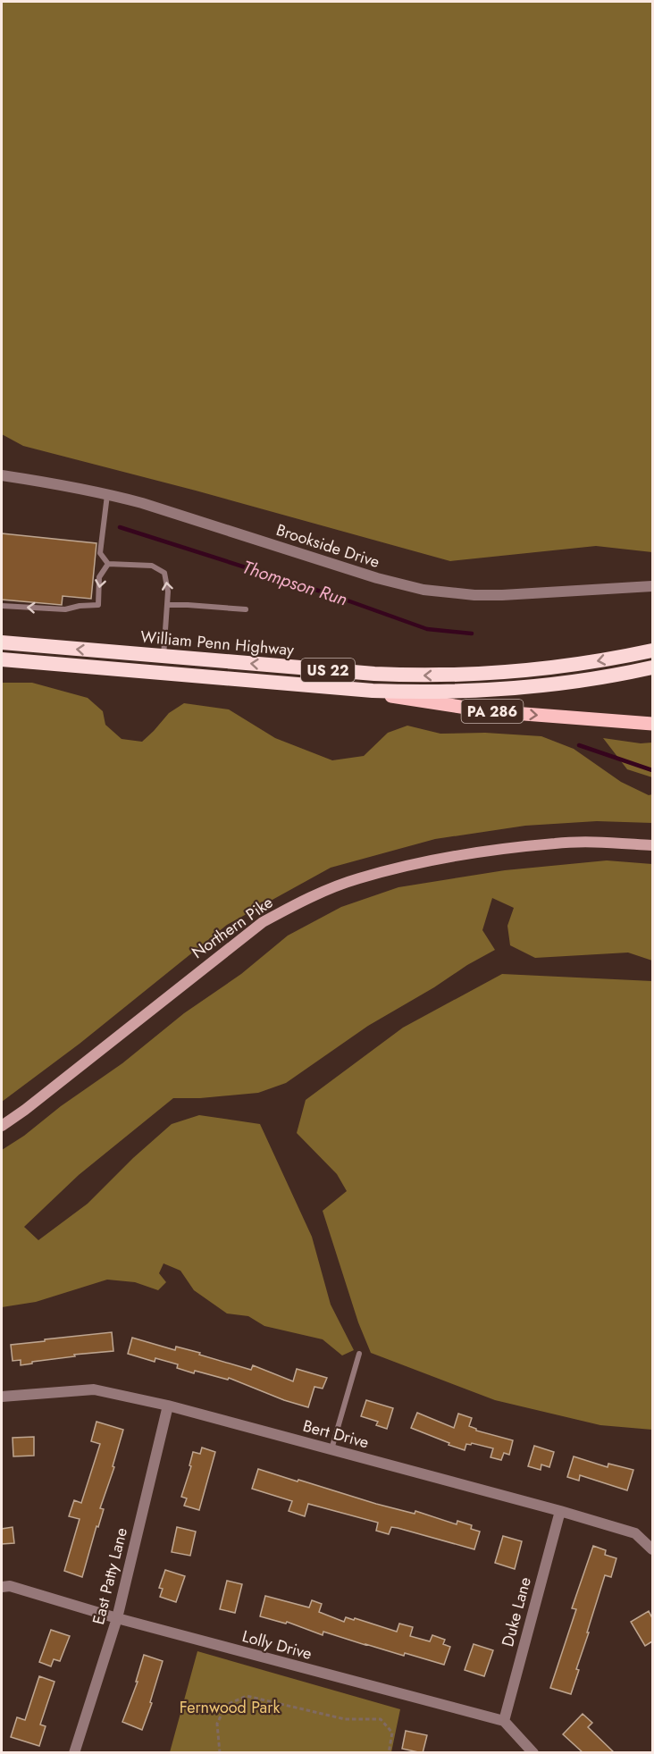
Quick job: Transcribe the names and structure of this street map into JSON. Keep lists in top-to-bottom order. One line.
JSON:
{"streets":{"highway":["William Penn Highway","US 22"],"main road":["PA 286","Northern Pike"],"street":["Brookside Drive","Bert Drive","East Patty Lane","Duke Lane","Lolly Drive"]},"crossings":[["US 22","PA 286"],["Bert Drive","East Patty Lane"],["Bert Drive","Duke Lane"],["East Patty Lane","Lolly Drive"],["Duke Lane","Lolly Drive"]],"water":["Thompson Run"],"parks":["Fernwood Park"]}
